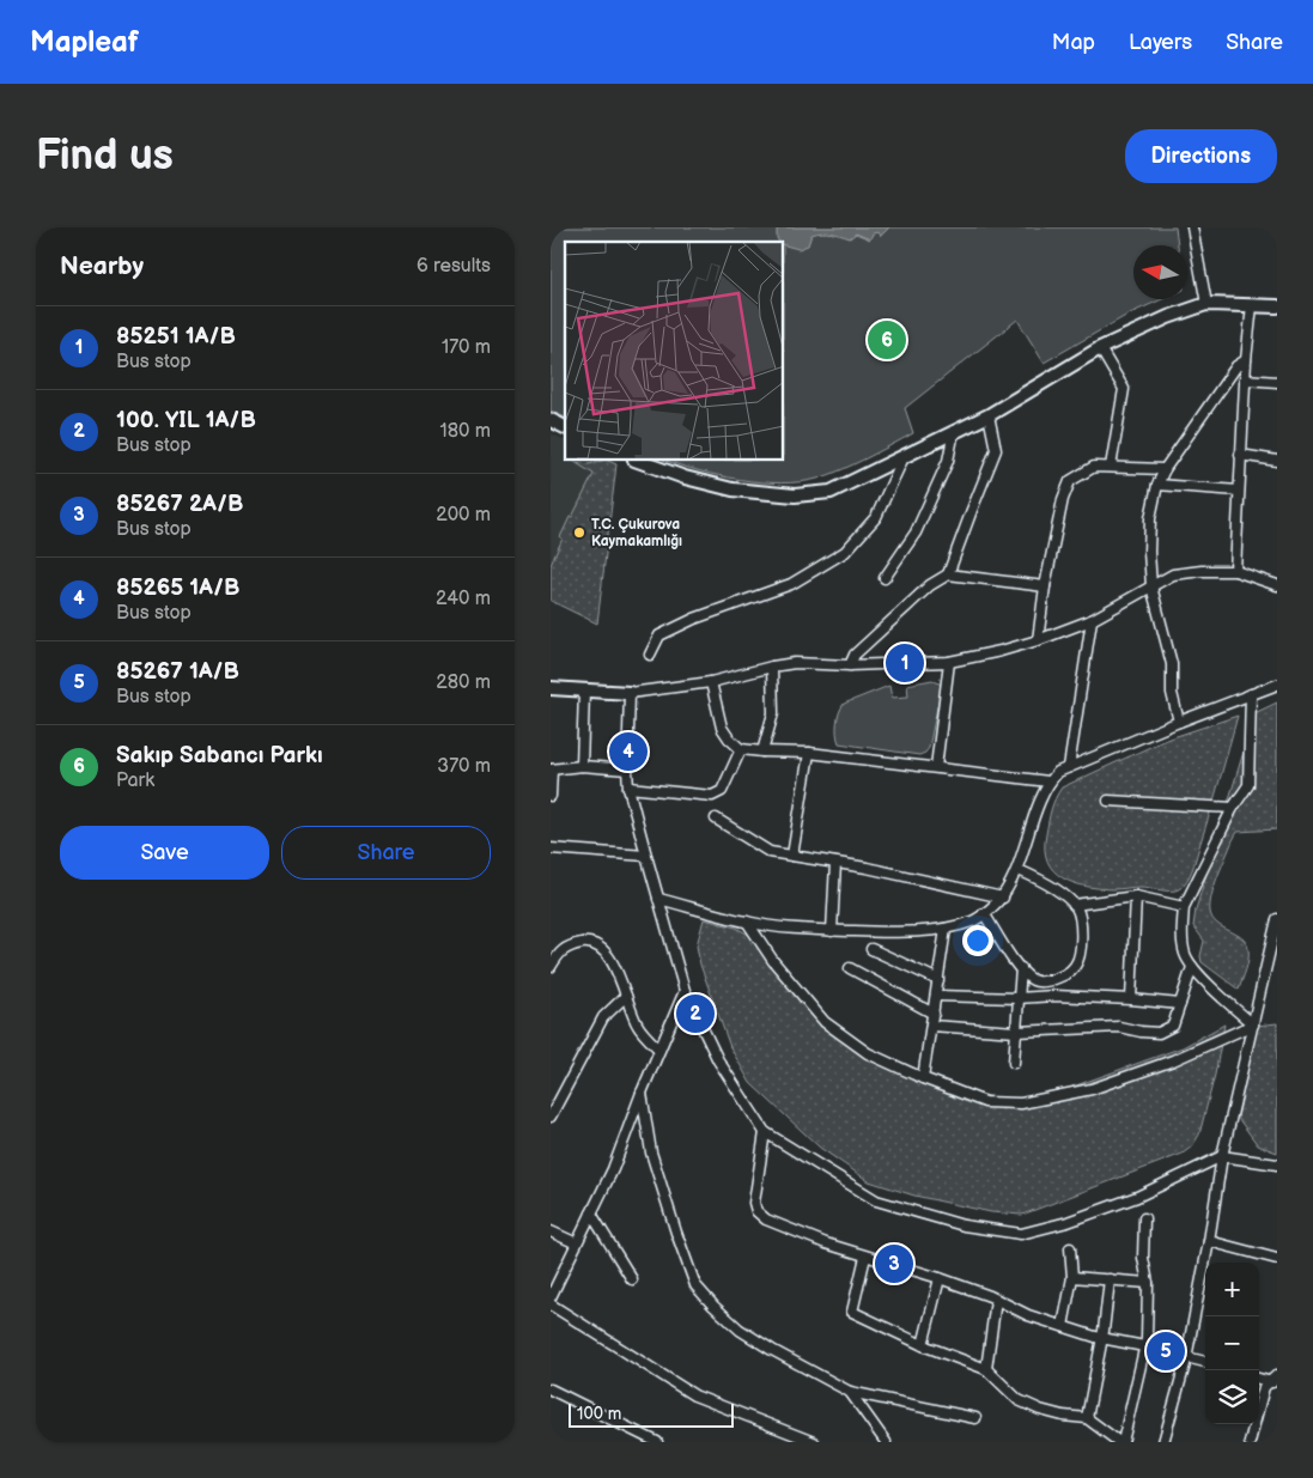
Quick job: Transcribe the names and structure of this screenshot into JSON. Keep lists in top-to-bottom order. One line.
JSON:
{"places":["T.C. Çukurova Kaymakamlığı"],"scale_bar":"100 m","north":"left","page":{"header":"Mapleaf","nav":["Map","Layers","Share"],"buttons":["Directions",["Save","Share"]],"title":"Find us","heading":["Nearby","6 results"],"list":[{"mark":"1","name":"85251 1A/B","note":"Bus stop","value":"170 m"},{"mark":"2","name":"100. YIL 1A/B","note":"Bus stop","value":"180 m"},{"mark":"3","name":"85267 2A/B","note":"Bus stop","value":"200 m"},{"mark":"4","name":"85265 1A/B","note":"Bus stop","value":"240 m"},{"mark":"5","name":"85267 1A/B","note":"Bus stop","value":"280 m"},{"mark":"6","name":"Sakıp Sabancı Parkı","note":"Park","value":"370 m"}],"pins":["6","1","4","2","3","5"],"map_buttons":["+","−"],"scale":"100 m"}}
